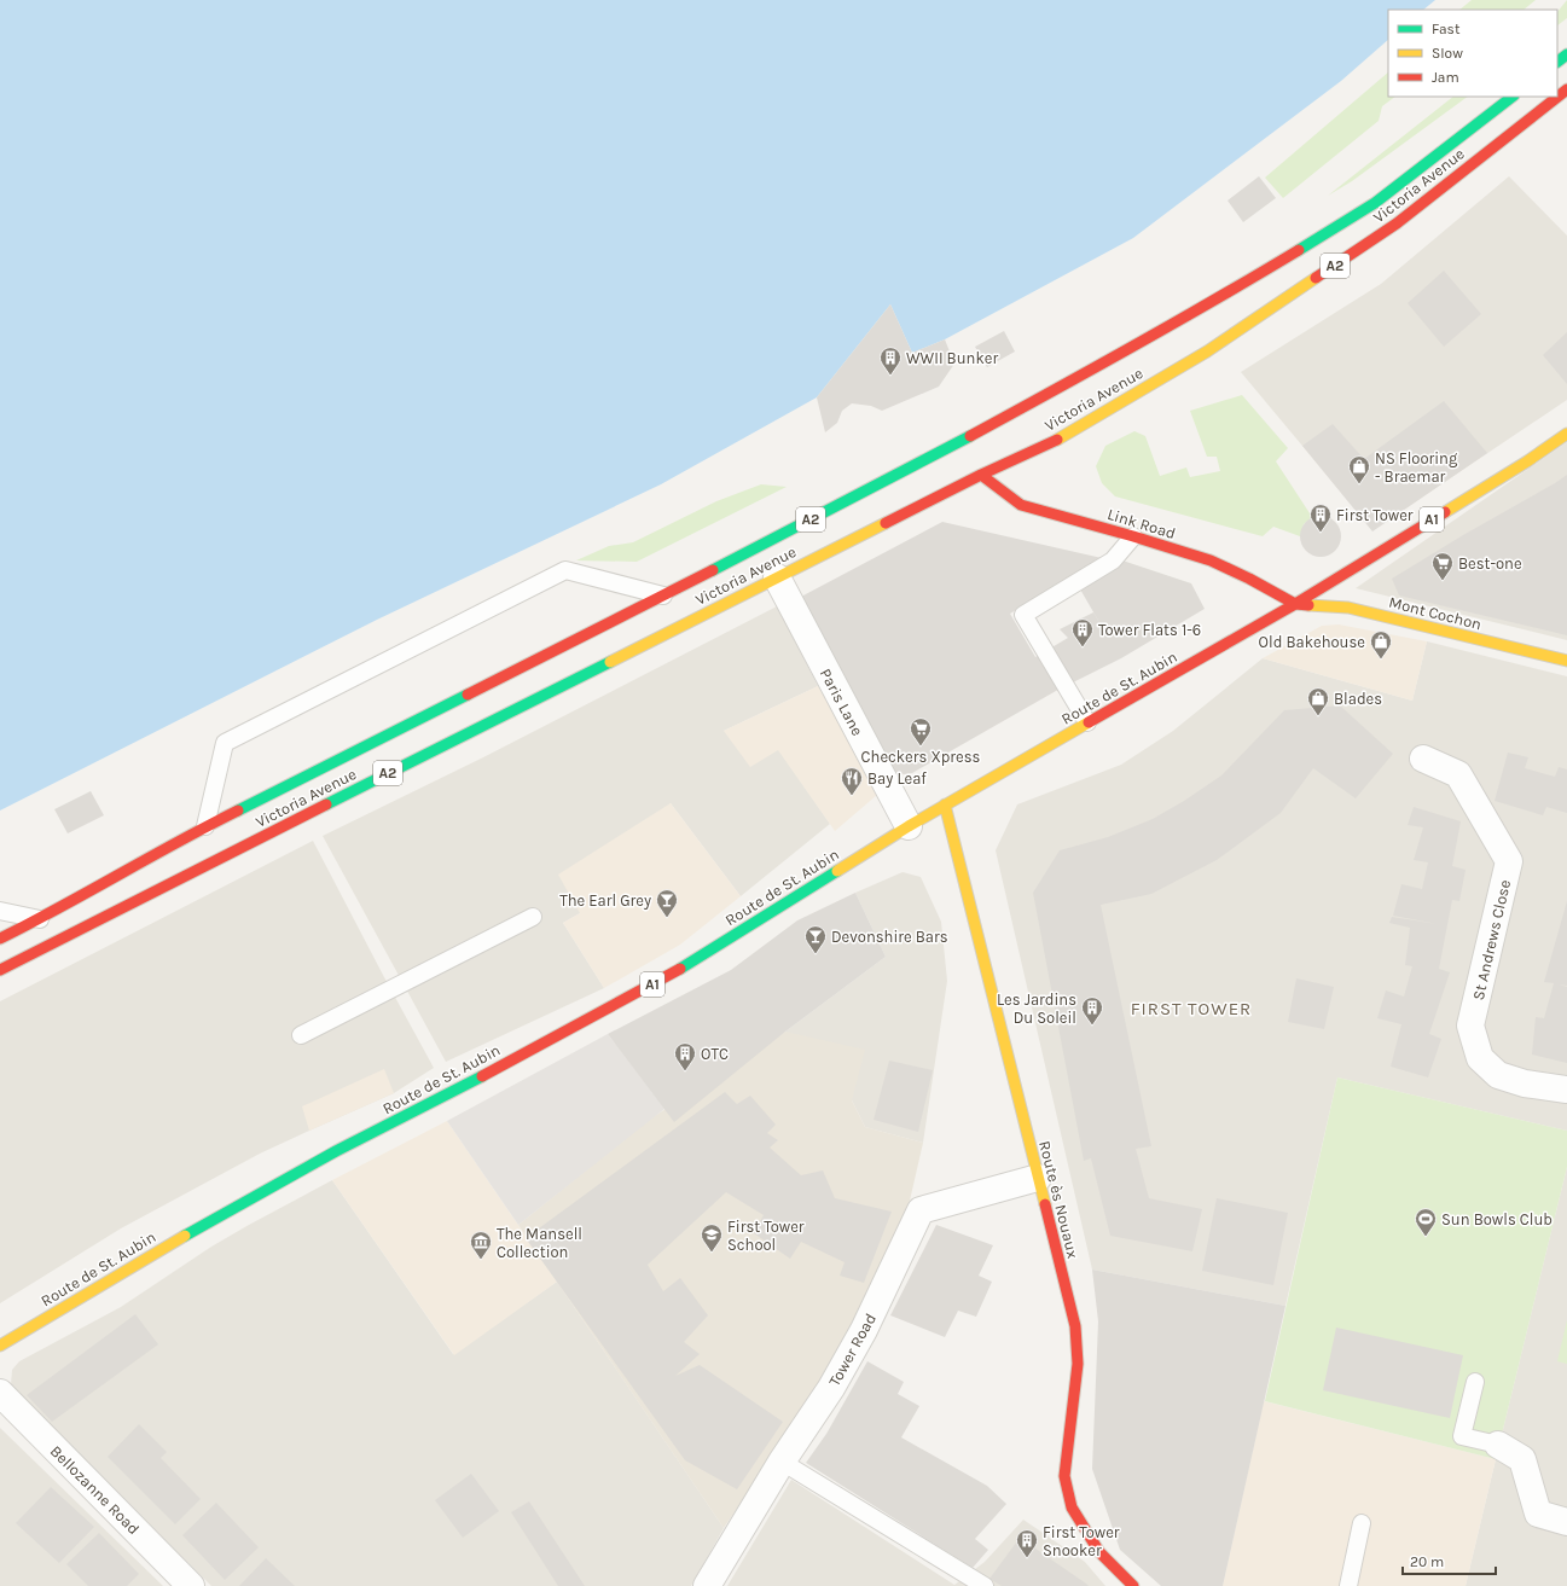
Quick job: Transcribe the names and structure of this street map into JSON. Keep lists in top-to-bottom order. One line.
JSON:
{"streets":{"main road":["Victoria Avenue","A2","A1","Link Road","Mont Cochon","Route de St. Aubin","Route ès Nouaux"],"street":["Paris Lane","St Andrews Close","Tower Road","Bellozanne Road"]},"crossings":[["Victoria Avenue","Link Road"],["Victoria Avenue","Paris Lane"],["Link Road","Mont Cochon"],["Link Road","Route de St. Aubin"],["Mont Cochon","Route de St. Aubin"],["Route de St. Aubin","Paris Lane"],["Route de St. Aubin","Route ès Nouaux"],["Route ès Nouaux","Tower Road"]],"districts":["FIRST TOWER"],"places":{"building":["WWII Bunker","First Tower","Tower Flats 1-6","Les Jardins Du Soleil","OTC","First Tower Snooker"],"shop":["NS Flooring - Braemar","Old Bakehouse","Blades"],"supermarket":["Best-one","Checkers Xpress"],"restaurant":["Bay Leaf"],"bar":["The Earl Grey","Devonshire Bars"],"sports":["Sun Bowls Club"],"school or university":["First Tower School"],"museum":["The Mansell Collection"]},"legend":["Fast","Slow","Jam"],"scale_bar":"20 m"}
